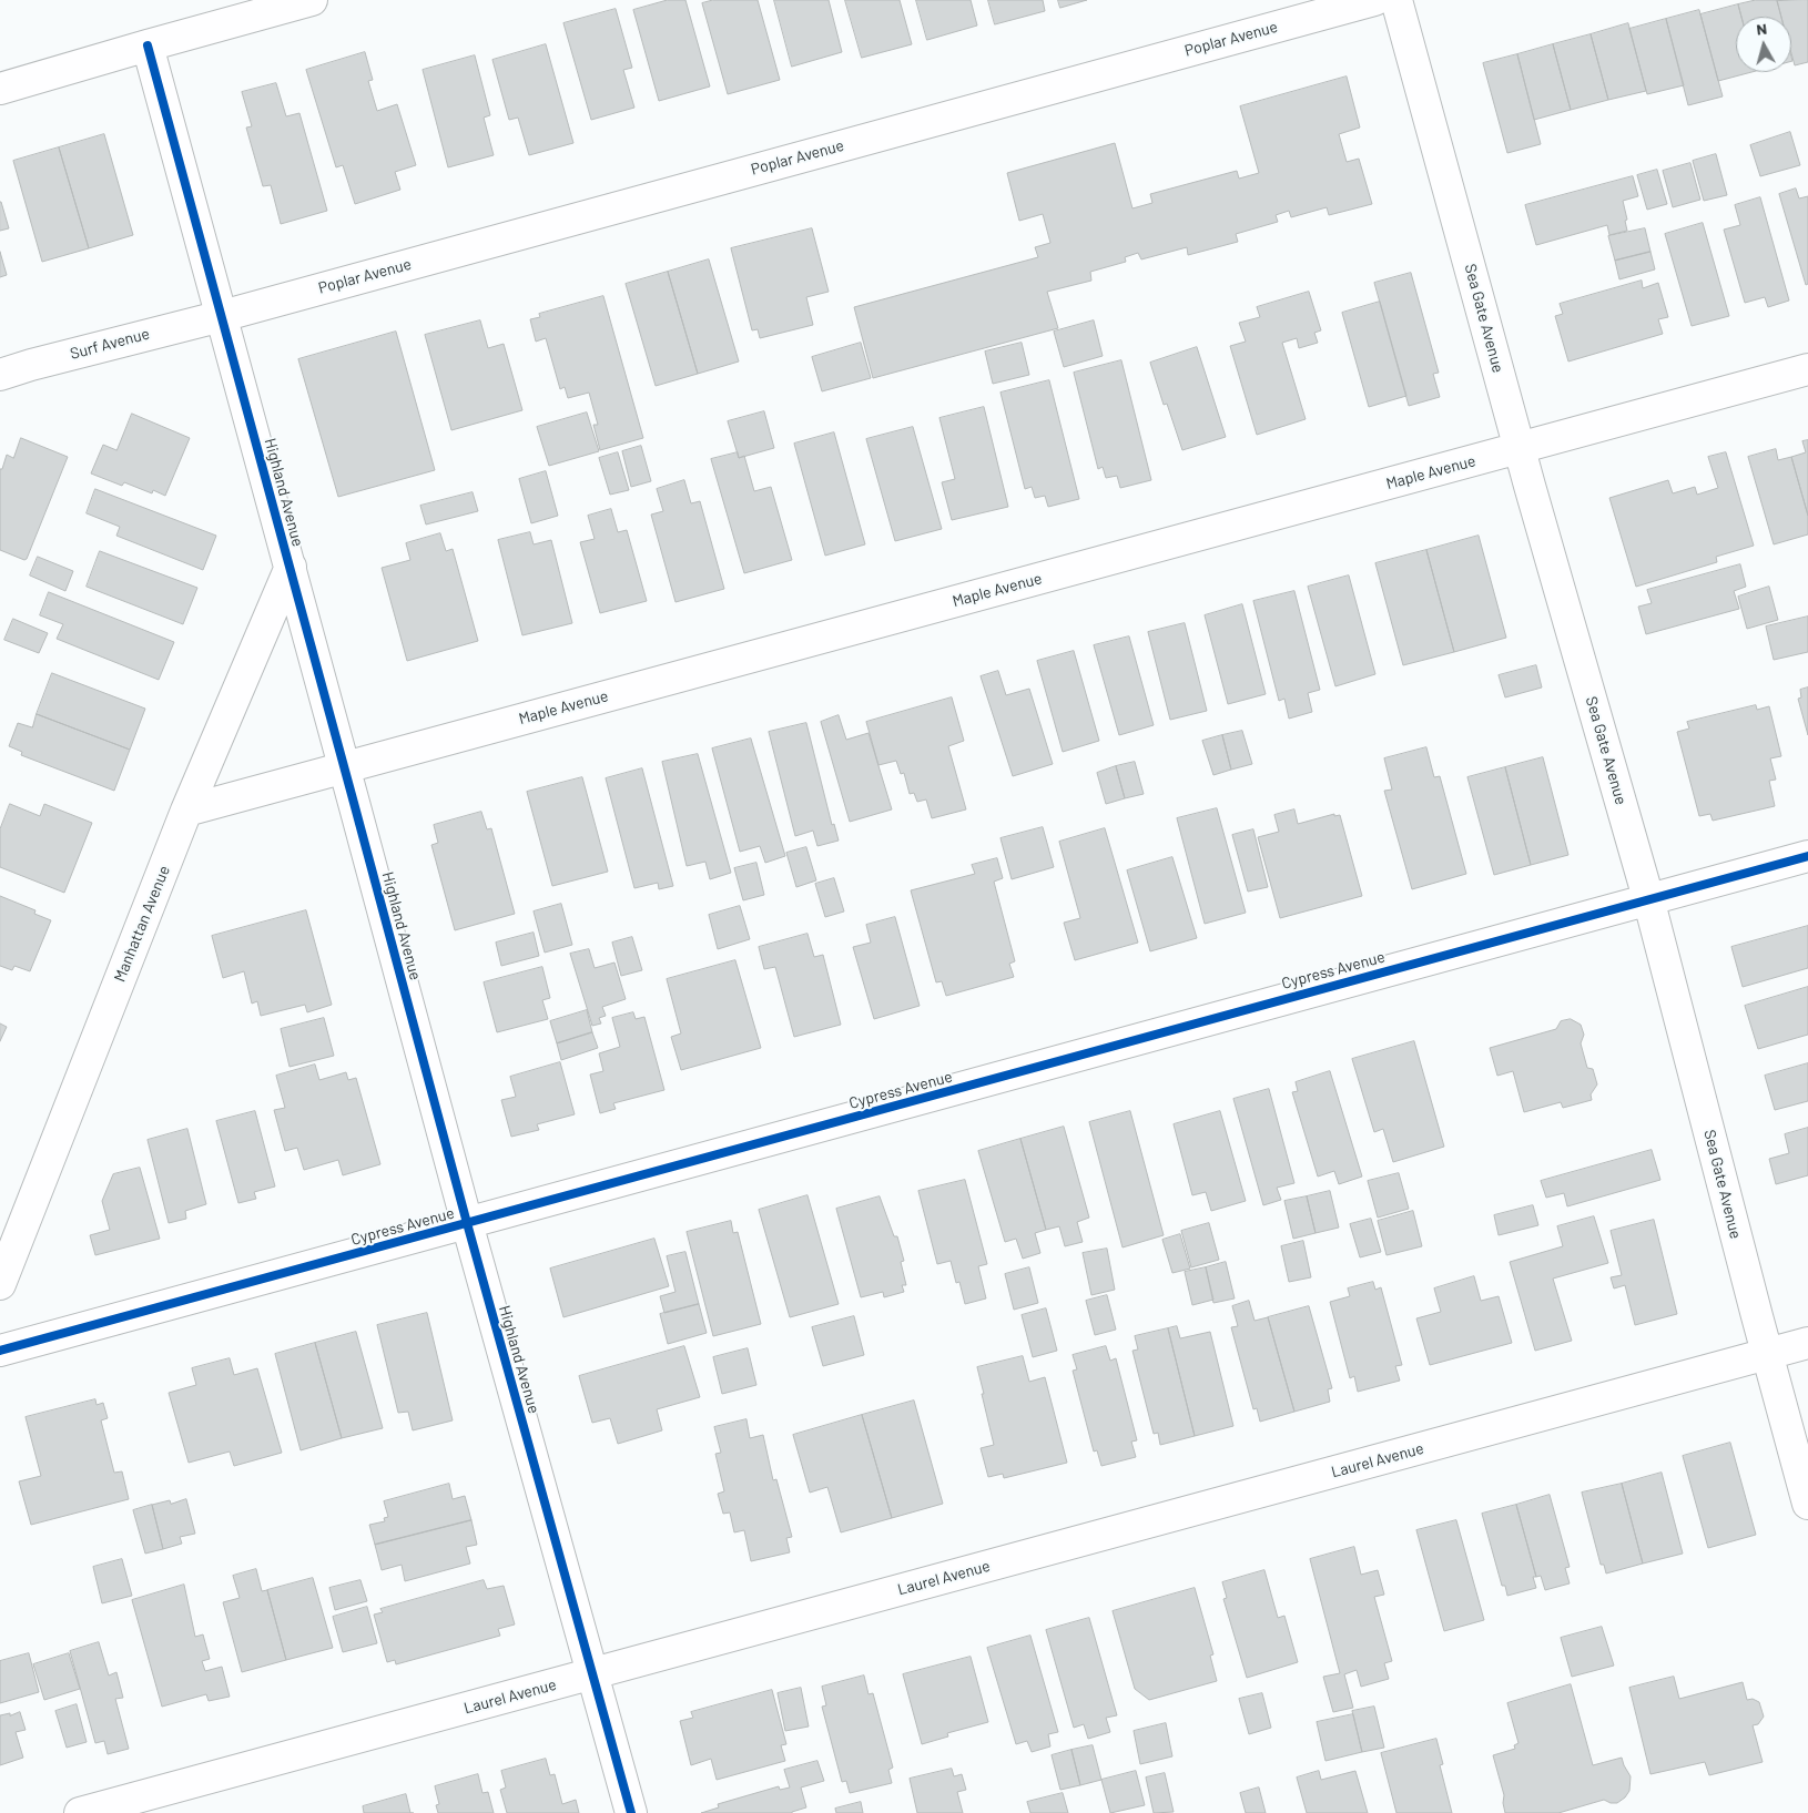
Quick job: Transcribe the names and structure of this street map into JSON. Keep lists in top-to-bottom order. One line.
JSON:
{"streets":{"street":["Poplar Avenue","Sea Gate Avenue","Surf Avenue","Maple Avenue","Highland Avenue","Manhattan Avenue","Cypress Avenue","Laurel Avenue"]},"crossings":[["Poplar Avenue","Surf Avenue"],["Poplar Avenue","Highland Avenue"],["Sea Gate Avenue","Maple Avenue"],["Sea Gate Avenue","Cypress Avenue"],["Sea Gate Avenue","Laurel Avenue"],["Surf Avenue","Highland Avenue"],["Maple Avenue","Highland Avenue"],["Maple Avenue","Manhattan Avenue"],["Highland Avenue","Manhattan Avenue"],["Highland Avenue","Cypress Avenue"],["Highland Avenue","Laurel Avenue"]],"north":"top"}
